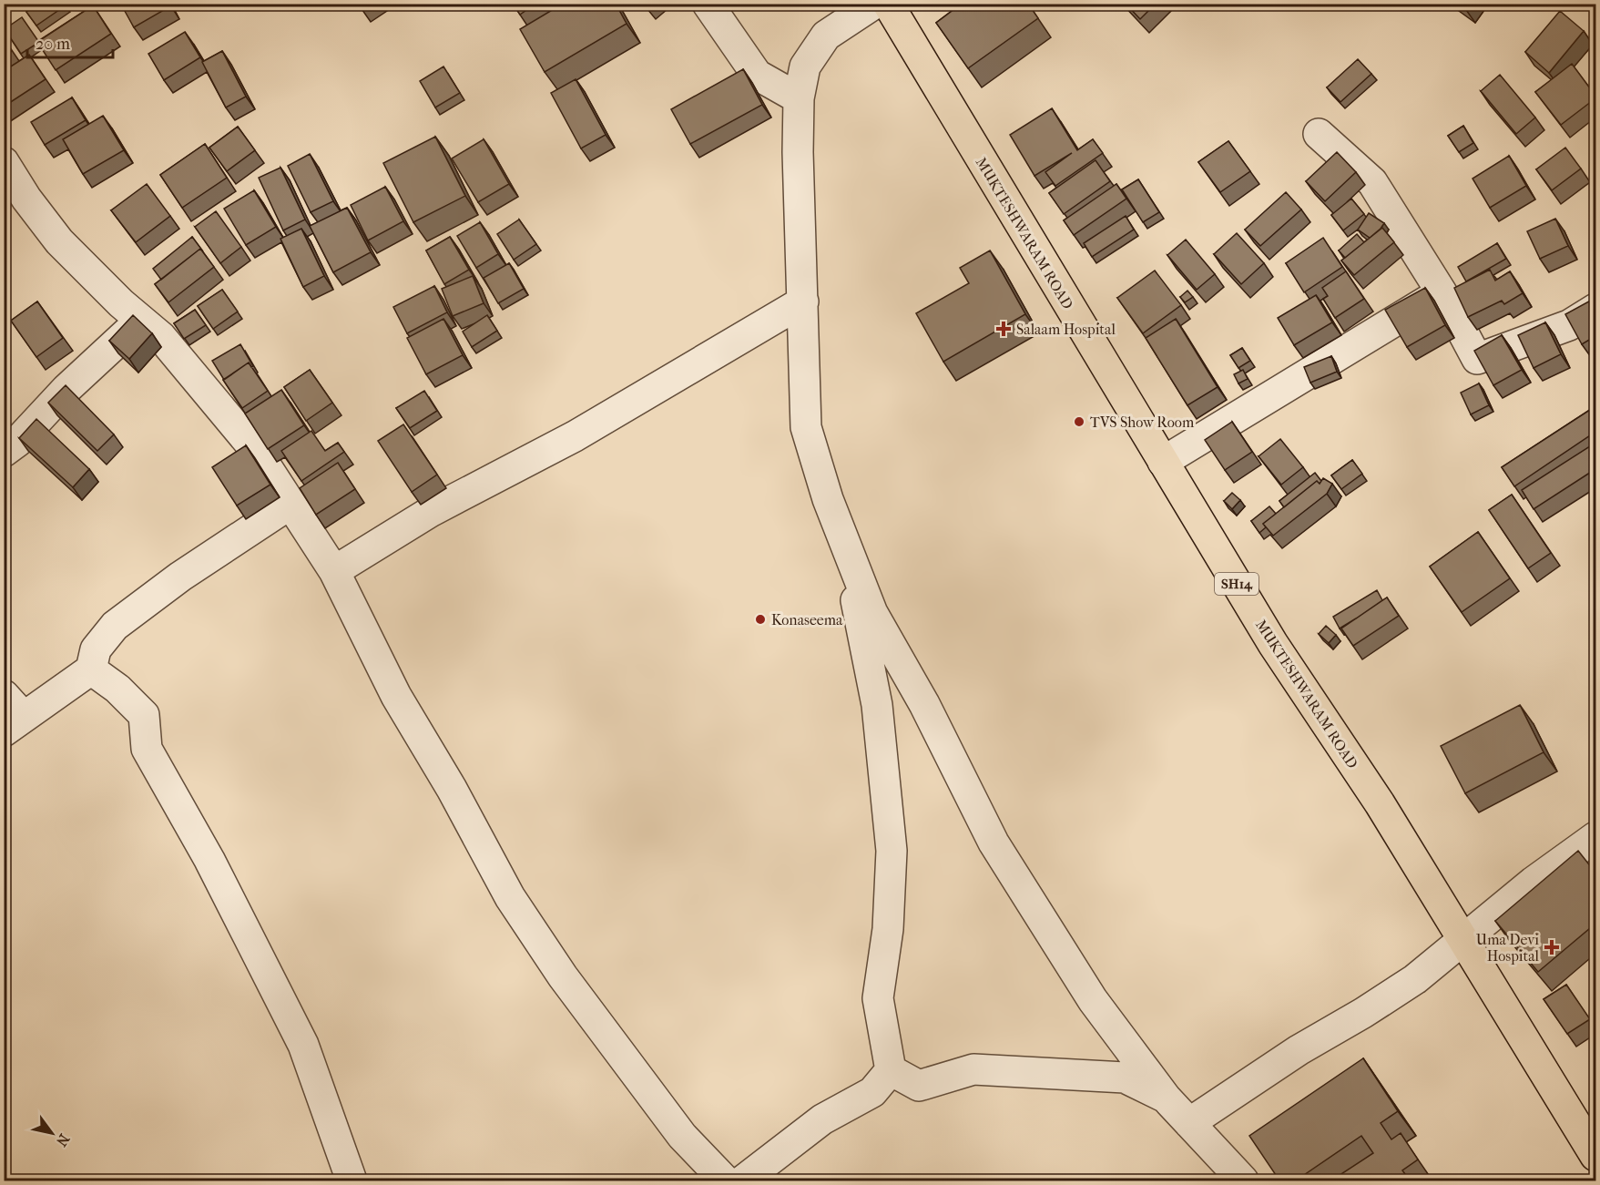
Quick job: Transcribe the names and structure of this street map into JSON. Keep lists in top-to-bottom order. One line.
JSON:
{"streets":{"main road":["MUKTESHWARAM ROAD","SH14"]},"places":{"health":["Salaam Hospital","Uma Devi Hospital"],"other":["TVS Show Room","Konaseema"]},"scale_bar":"20 m","north":"bottom right"}
